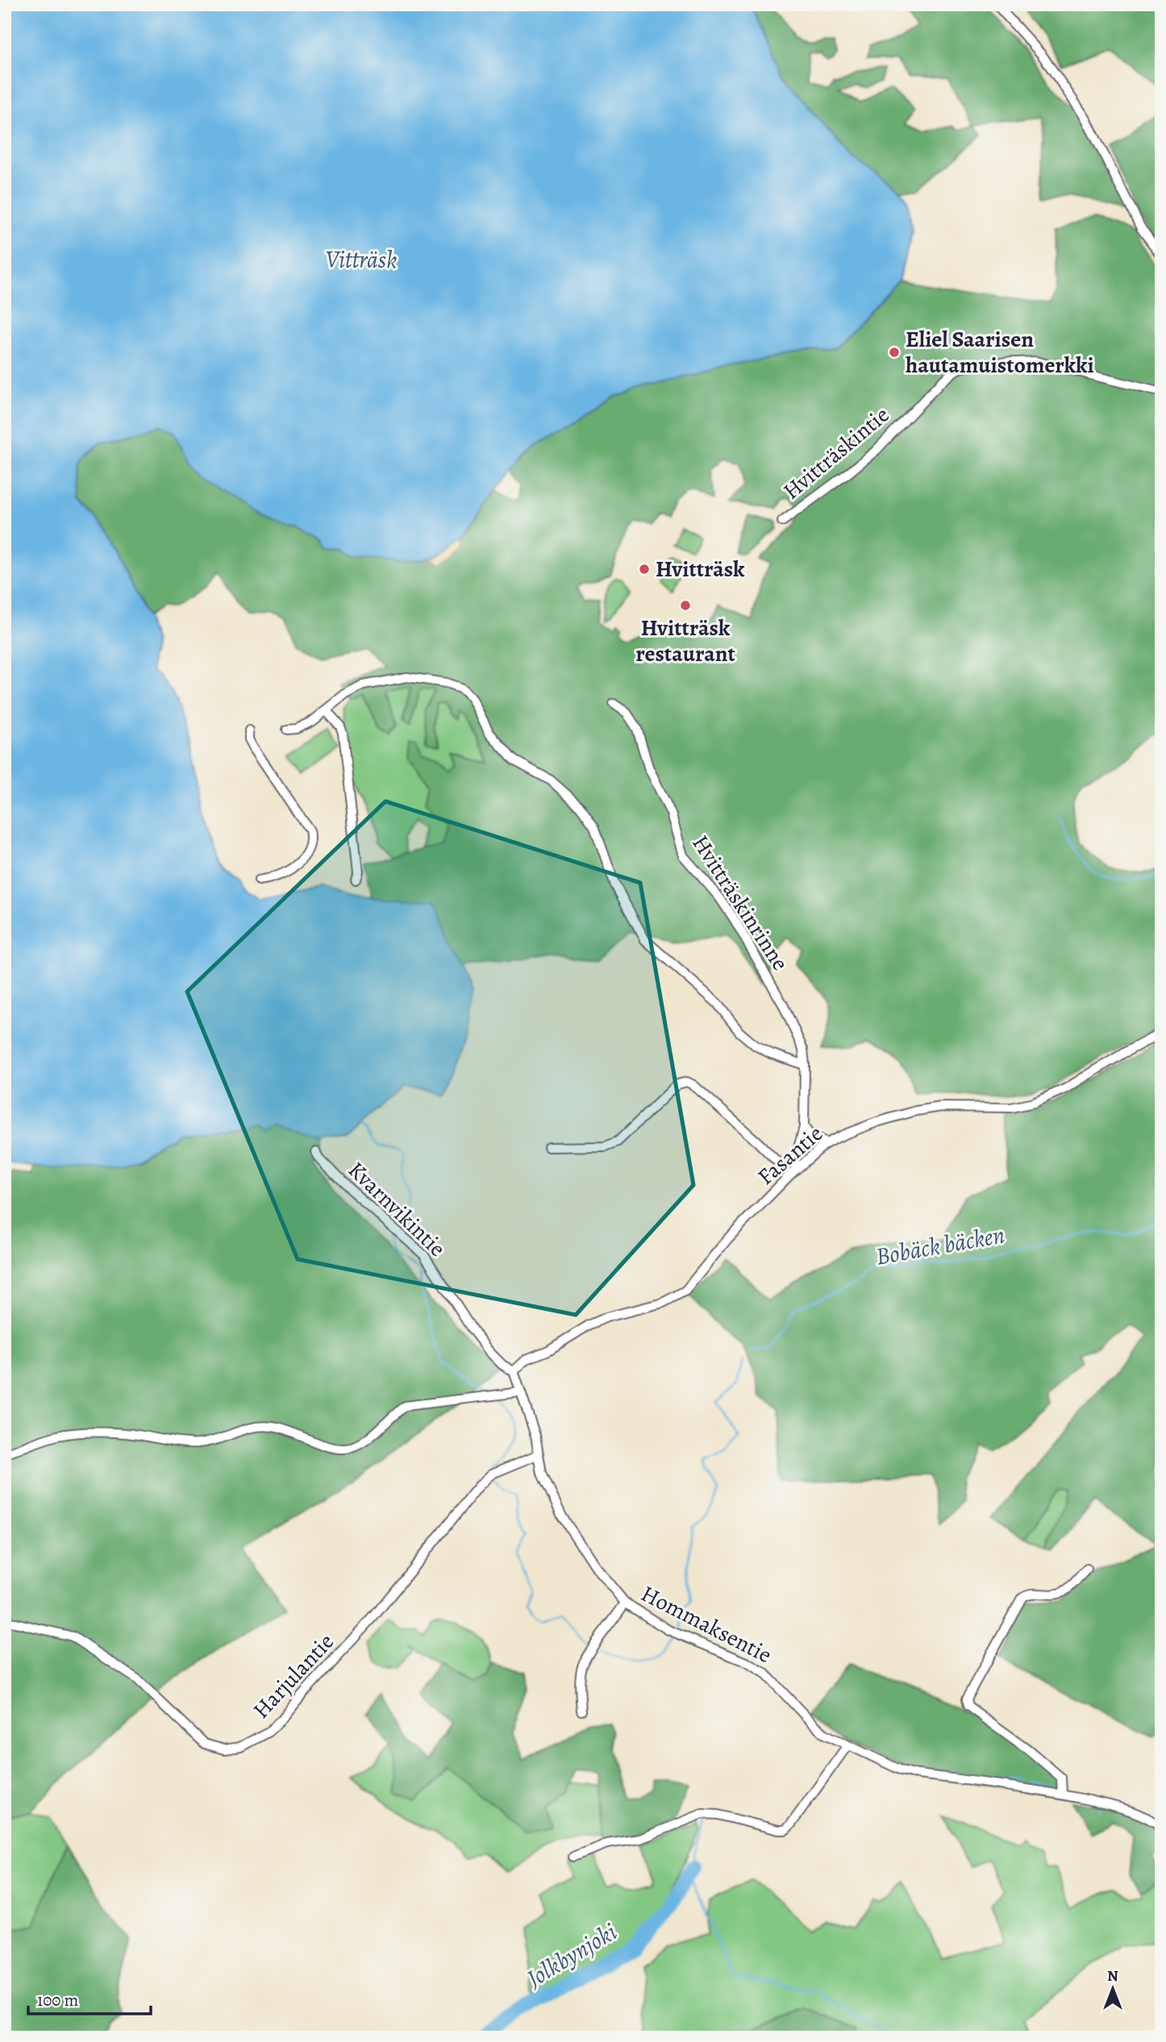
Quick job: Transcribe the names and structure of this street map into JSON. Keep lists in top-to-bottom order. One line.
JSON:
{"streets":{"street":["Hvitträskintie","Hvitträskinrinne","Fasantie","Kvarnvikintie","Hommaksentie","Harjulantie"]},"crossings":[["Hvitträskinrinne","Fasantie"],["Fasantie","Kvarnvikintie"],["Fasantie","Hommaksentie"],["Kvarnvikintie","Hommaksentie"],["Hommaksentie","Harjulantie"]],"water":["Vitträsk","Bobäck bäcken","Jolkbynjoki"],"places":["Eliel Saarisen hautamuistomerkki","Hvitträsk","Hvitträsk restaurant"],"scale_bar":"100 m","north":"top"}
